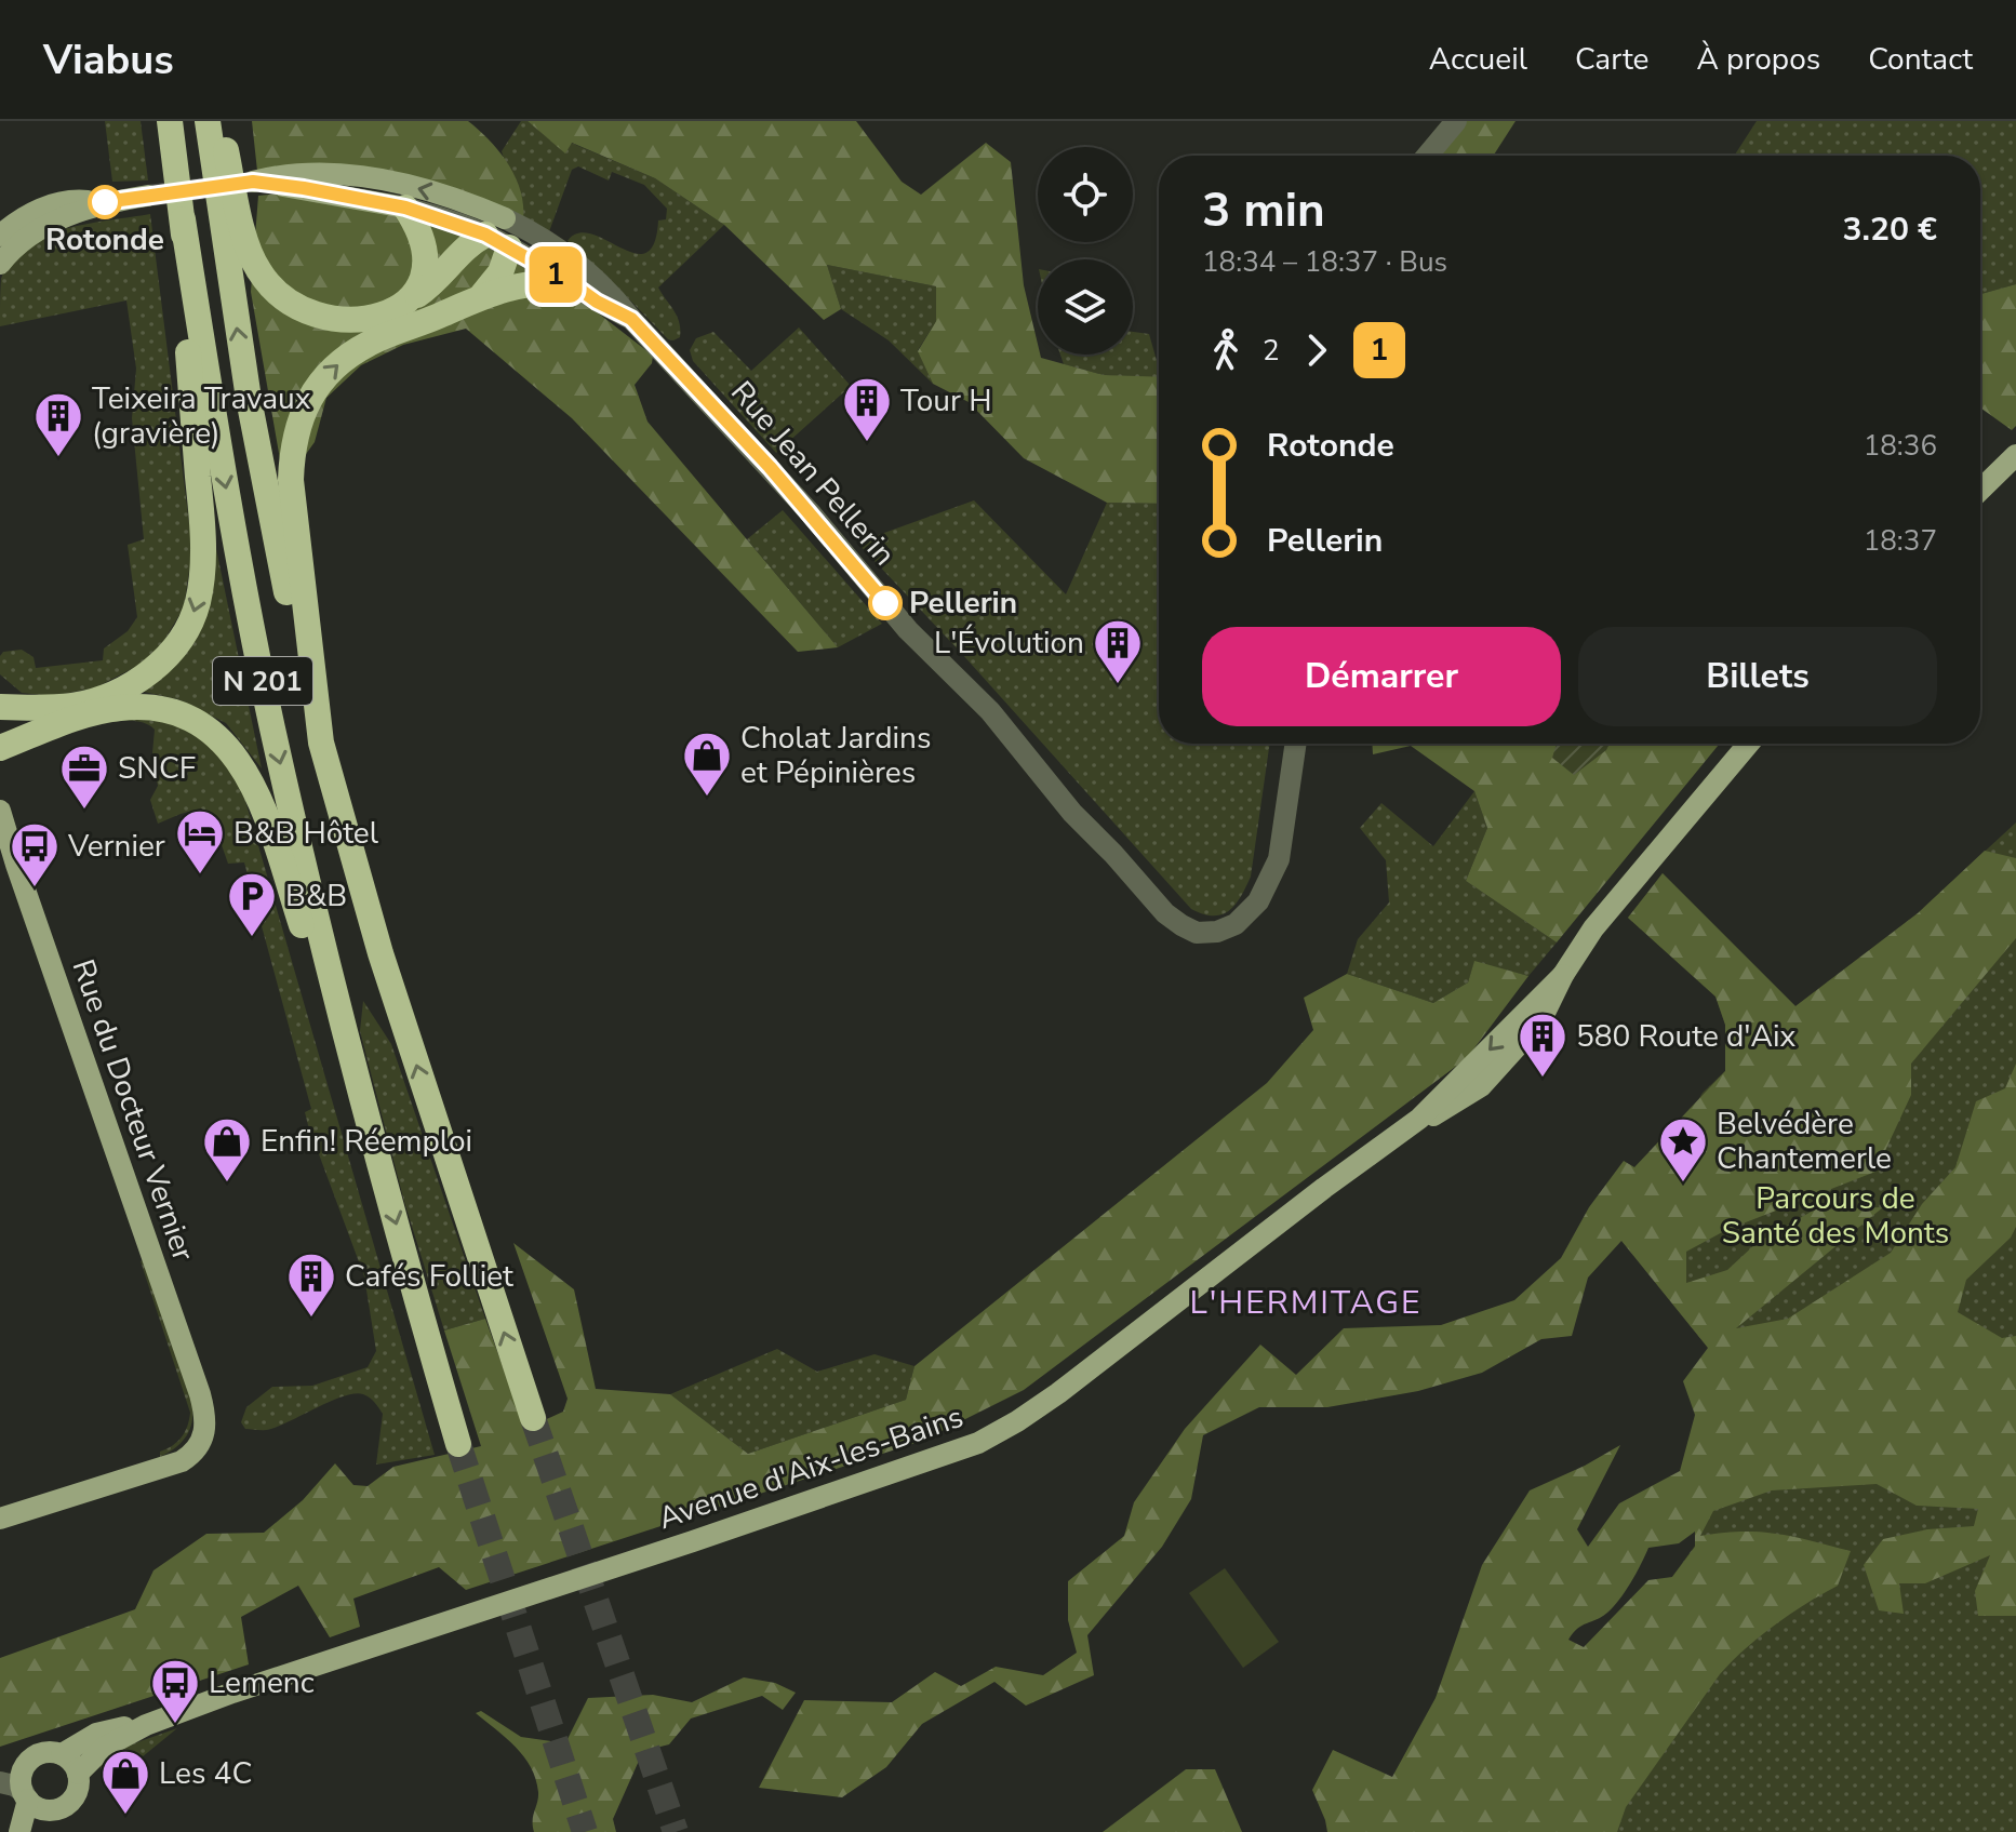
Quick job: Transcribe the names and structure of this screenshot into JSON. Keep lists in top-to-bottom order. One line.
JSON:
{"streets":{"highway":["N 201"],"main road":["Rue Jean Pellerin","Rue du Docteur Vernier","Avenue d'Aix-les-Bains"]},"districts":["L'HERMITAGE"],"parks":["Parcours de Santé des Monts"],"places":{"other":["Rotonde","Pellerin"],"building":["Tour H","Teixeira Travaux (gravière)","L'Évolution","580 Route d'Aix","Cafés Folliet"],"shop":["Cholat Jardins et Pépinières","Enfin! Réemploi","Les 4C"],"office":["SNCF"],"hotel":["B&B Hôtel"],"bus stop":["Vernier","Lemenc"],"parking":["B&B"],"place":["Belvédère Chantemerle"]},"lines":["bus line 1"],"page":{"header":"Viabus","nav":["Accueil","Carte","À propos","Contact"],"on_map":"1","heading":["3 min","18:34 – 18:37 · Bus","3.20 €"],"legs":["2","1"],"list":[{"name":"Rotonde","value":"18:36"},{"name":"Pellerin","value":"18:37"}],"buttons":["Démarrer","Billets"]}}
